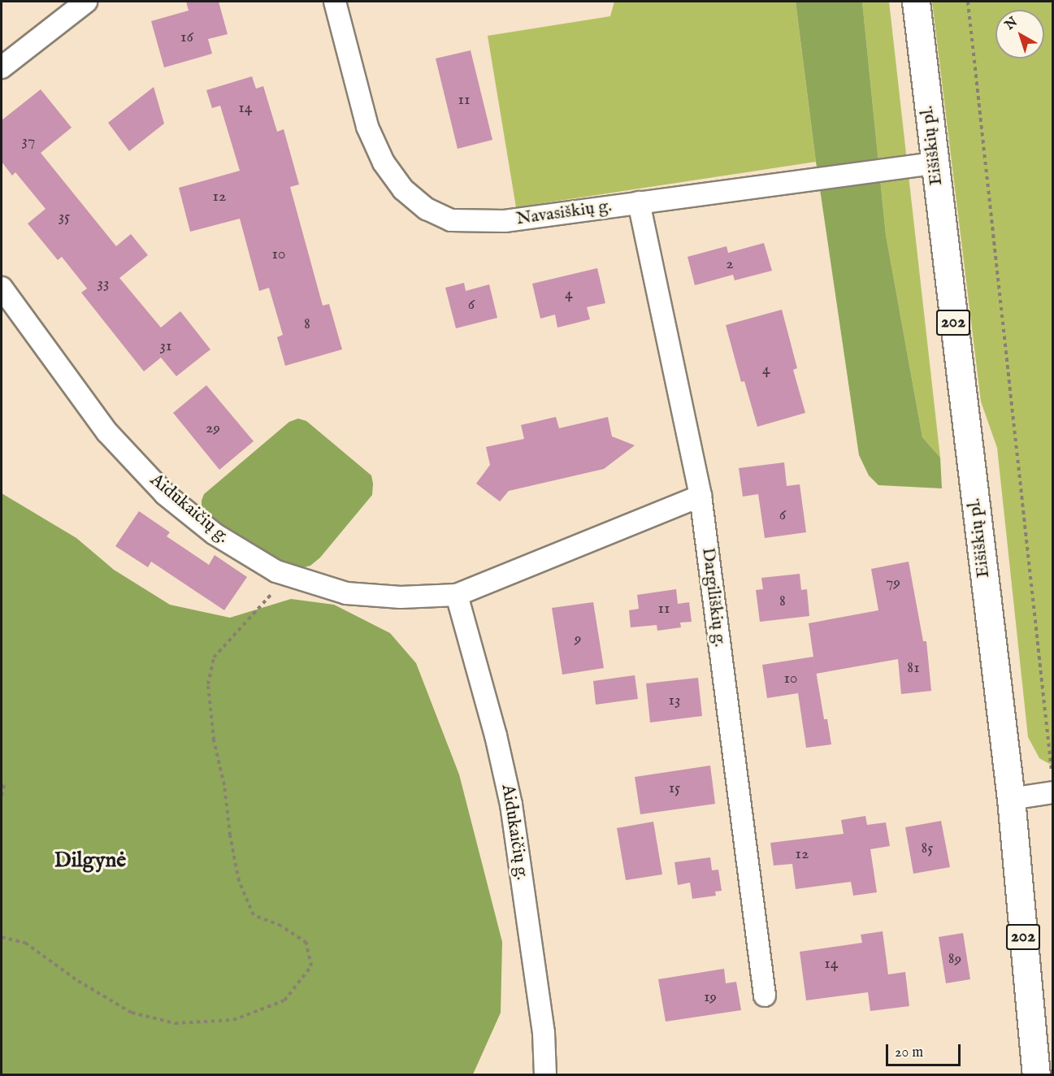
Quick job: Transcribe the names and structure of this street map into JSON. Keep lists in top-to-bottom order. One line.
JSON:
{"streets":{"main road":["Eišiškių pl.","202"],"street":["Navasiškių g.","Aidukaičių g.","Dargiliškių g."]},"crossings":[["Eišiškių pl.","Navasiškių g."],["Navasiškių g.","Dargiliškių g."],["Aidukaičių g.","Dargiliškių g."]],"districts":["Dilgynė"],"house_numbers":["16","11","14","37","12","35","10","2","33","4","6","8","31","4","29","6","79","8","11","9","81","10","13","15","85","12","89","14","19"],"scale_bar":"20 m","north":"top left"}
